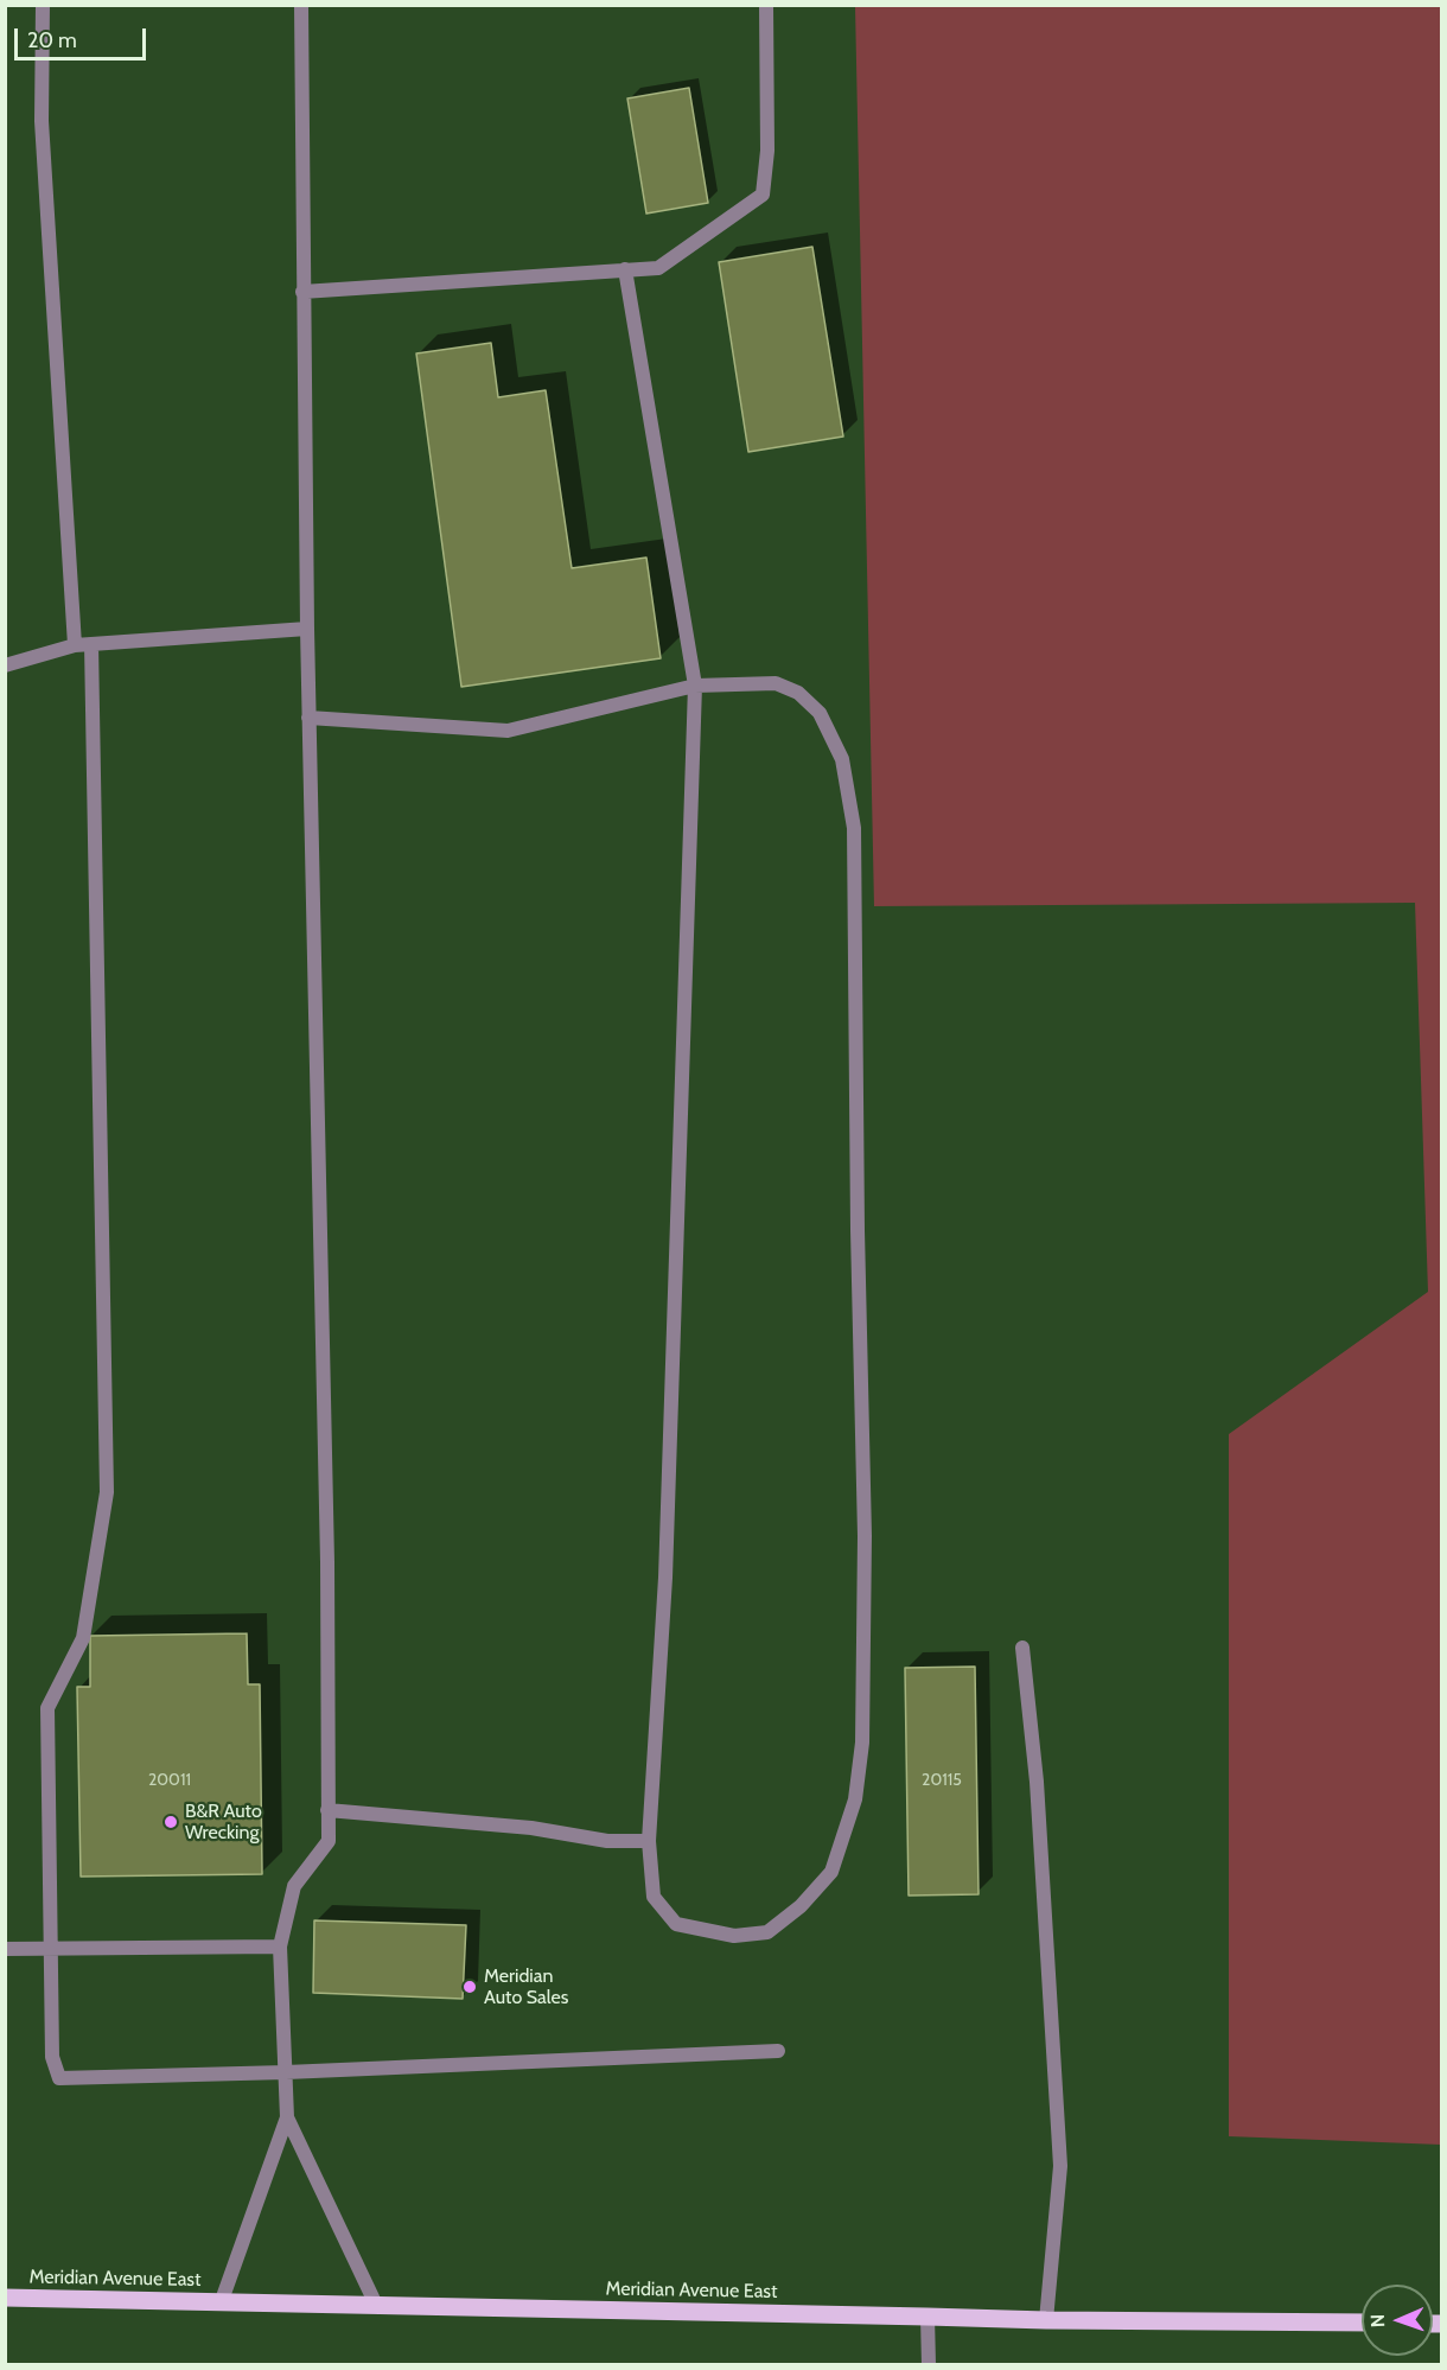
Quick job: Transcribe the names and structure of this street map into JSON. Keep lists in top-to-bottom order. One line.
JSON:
{"streets":{"main road":["Meridian Avenue East"]},"places":["B&R Auto Wrecking","Meridian Auto Sales"],"house_numbers":["20011","20115"],"scale_bar":"20 m","north":"left"}
